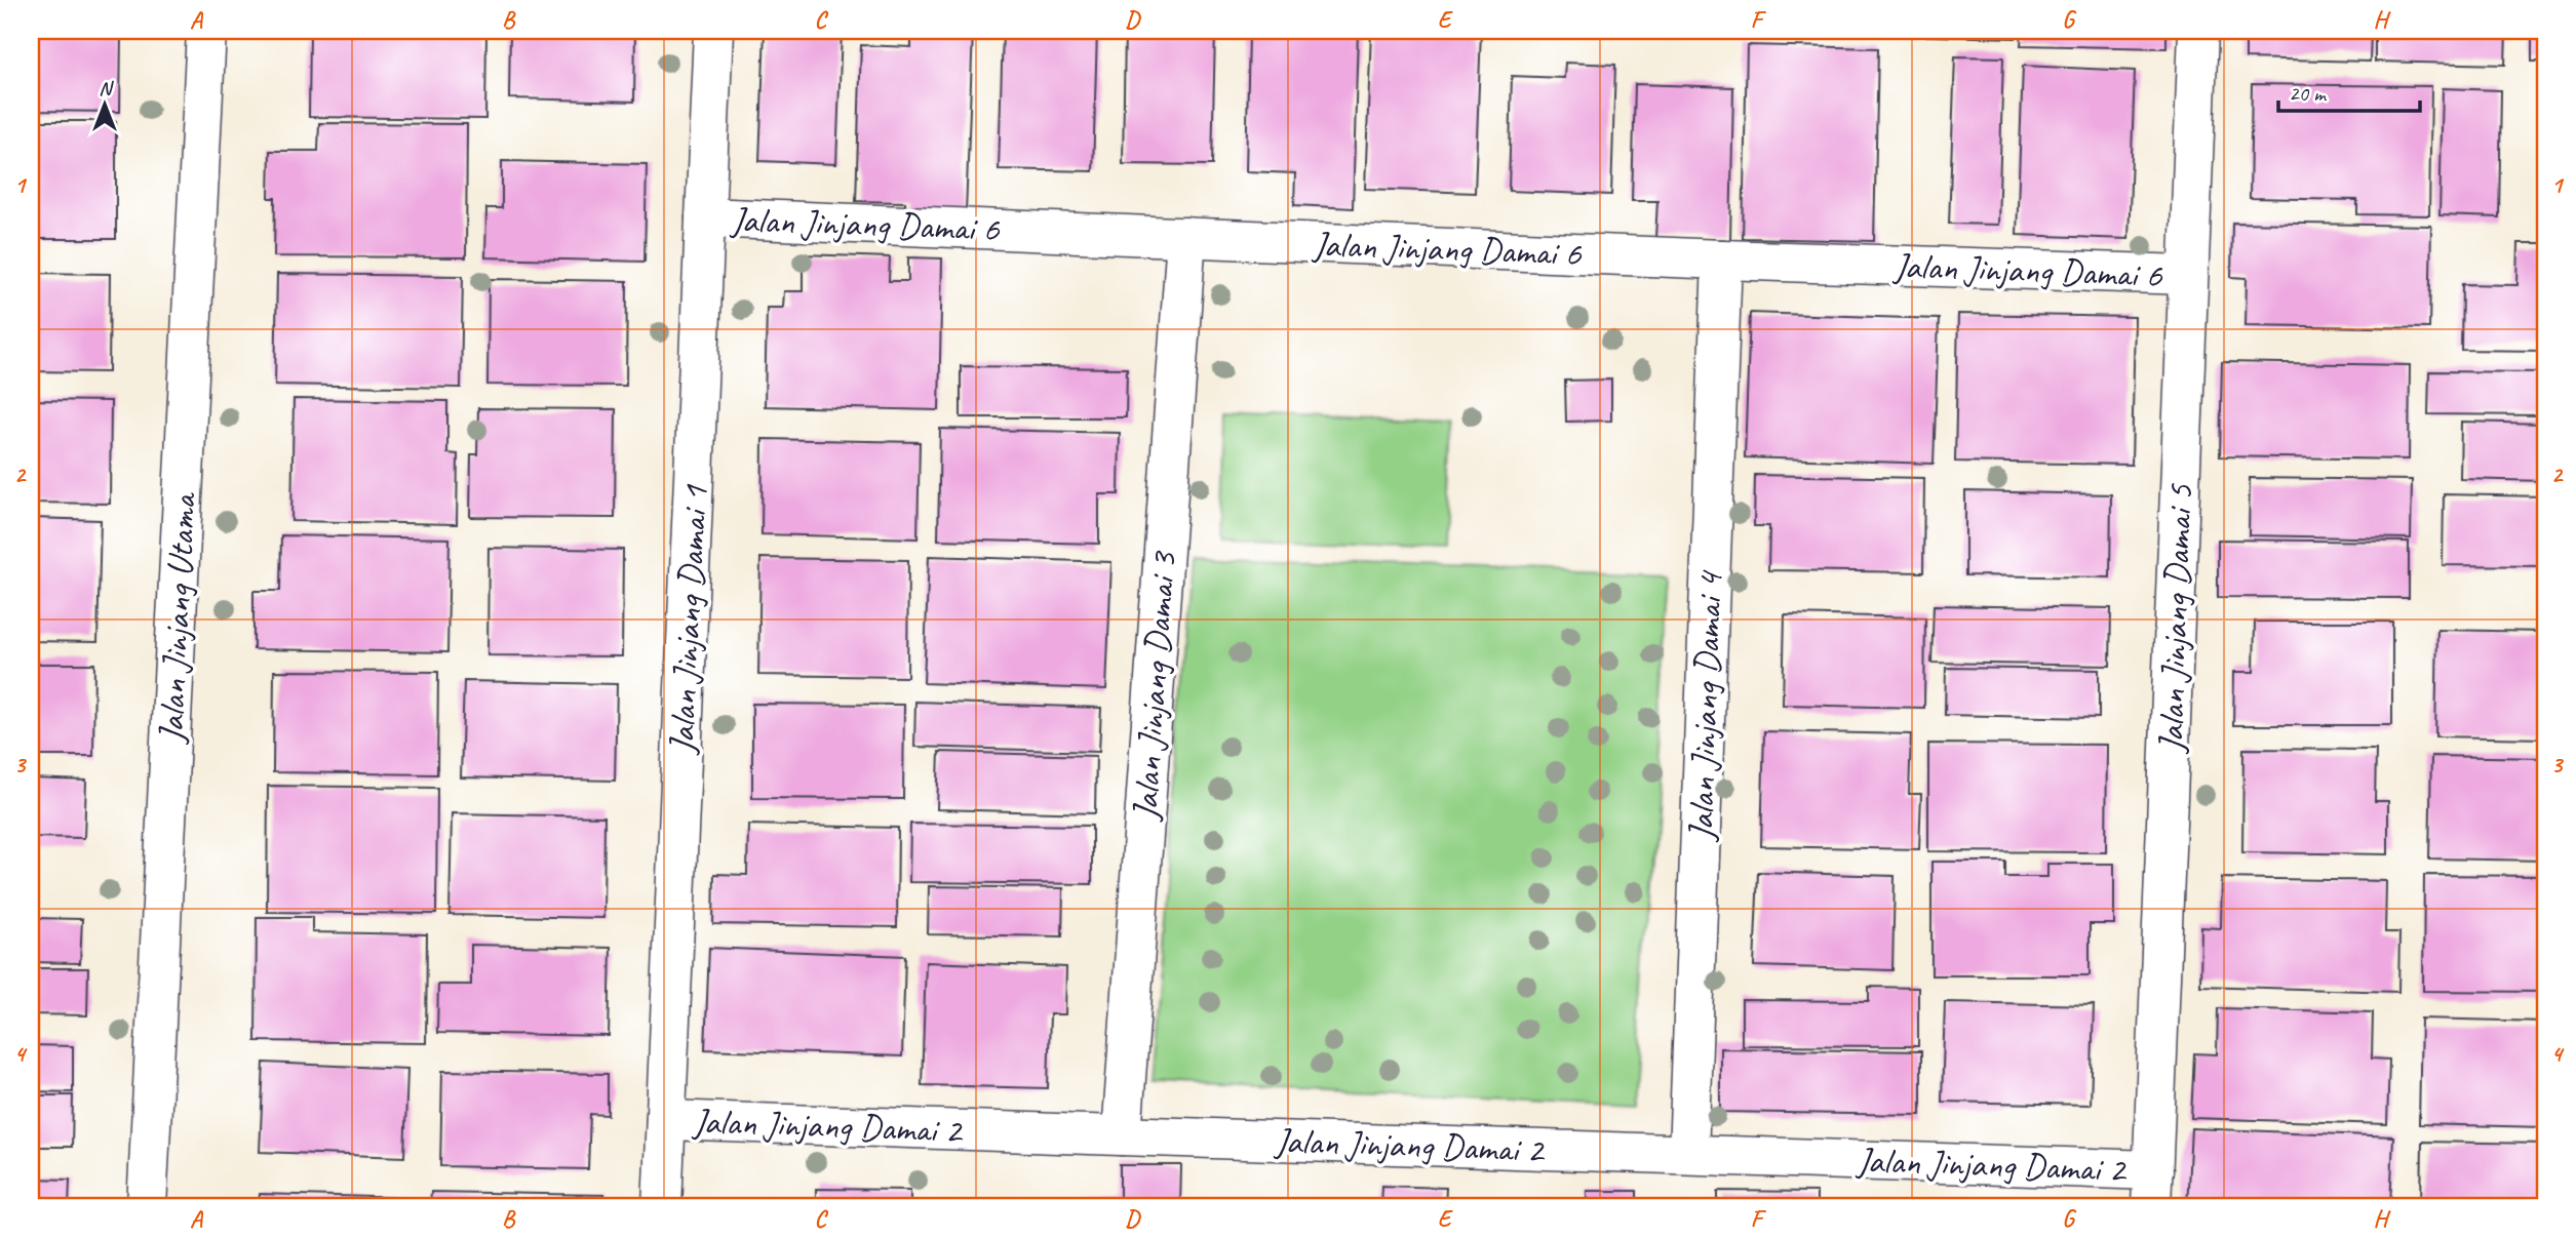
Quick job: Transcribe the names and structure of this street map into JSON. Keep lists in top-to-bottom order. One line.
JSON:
{"streets":{"street":["Jalan Jinjang Damai 6","Jalan Jinjang Utama","Jalan Jinjang Damai 5","Jalan Jinjang Damai 1","Jalan Jinjang Damai 3","Jalan Jinjang Damai 4","Jalan Jinjang Damai 2"]},"crossings":[["Jalan Jinjang Damai 6","Jalan Jinjang Damai 5"],["Jalan Jinjang Damai 6","Jalan Jinjang Damai 1"],["Jalan Jinjang Damai 6","Jalan Jinjang Damai 3"],["Jalan Jinjang Damai 6","Jalan Jinjang Damai 4"],["Jalan Jinjang Damai 5","Jalan Jinjang Damai 2"],["Jalan Jinjang Damai 1","Jalan Jinjang Damai 2"],["Jalan Jinjang Damai 3","Jalan Jinjang Damai 2"],["Jalan Jinjang Damai 4","Jalan Jinjang Damai 2"]],"scale_bar":"20 m","north":"top","grid":{"columns":["A","B","C","D","E","F","G","H"],"rows":["1","2","3","4"]}}
